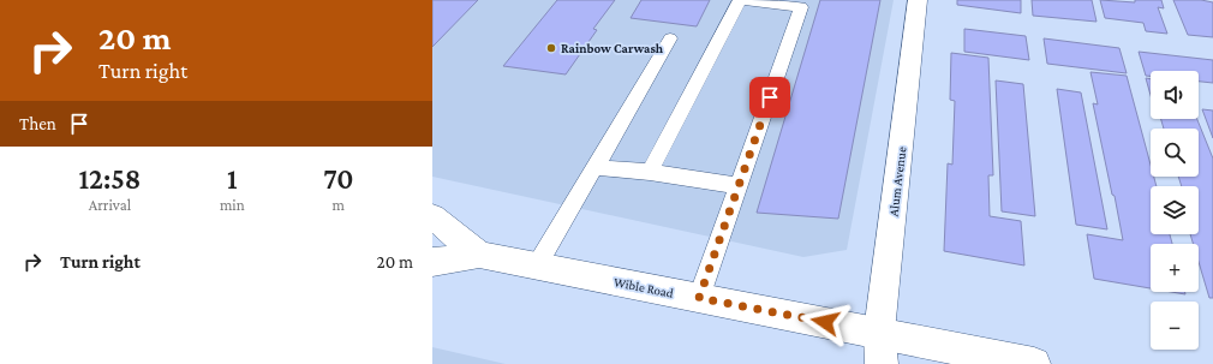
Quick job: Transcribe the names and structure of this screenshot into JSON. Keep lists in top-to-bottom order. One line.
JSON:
{"streets":{"street":["Alum Avenue","Wible Road"]},"crossings":[["Alum Avenue","Wible Road"]],"places":["Rainbow Carwash"],"page":{"turn":["20 m","Turn right"],"map_buttons":["+","−"],"then":"Then","eta":["12:58","Arrival","1","min","70","m"],"list":[{"name":"Turn right","value":"20 m"}]}}
